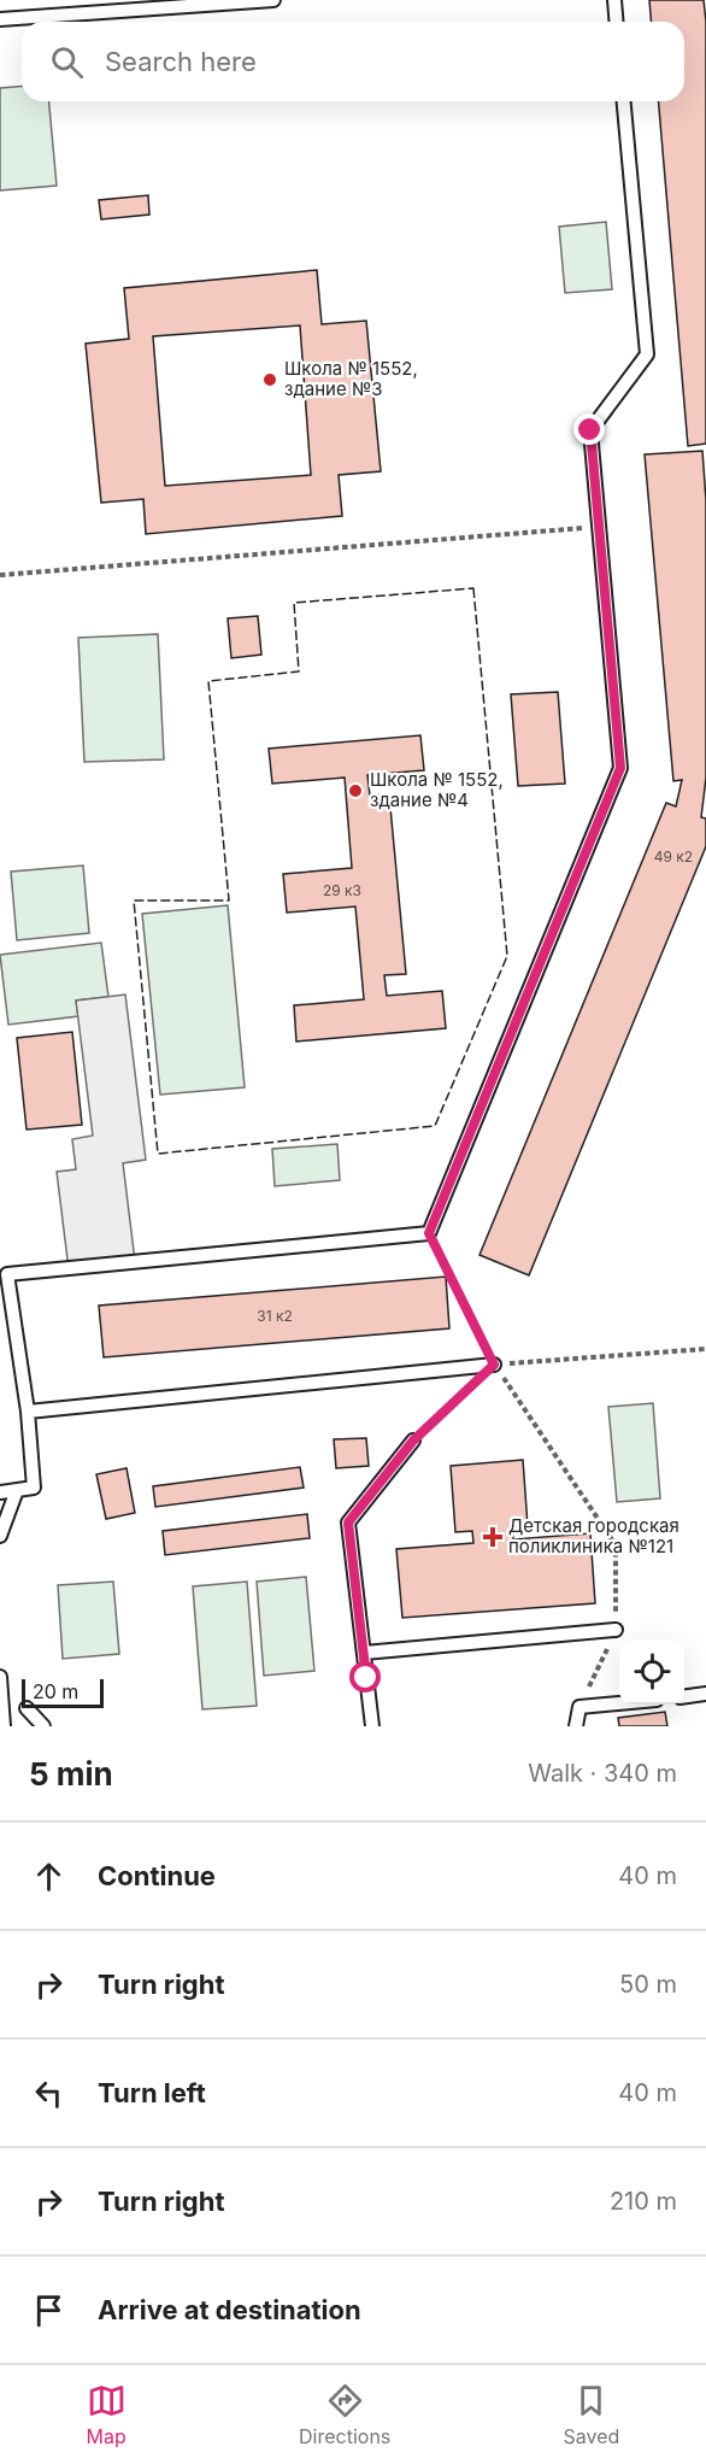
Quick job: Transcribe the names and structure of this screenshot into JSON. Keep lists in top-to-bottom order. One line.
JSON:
{"places":{"other":["Школа № 1552, здание №3","Школа № 1552, здание №4"],"health":["Детская городская поликлиника №121"]},"house_numbers":["49 к2","29 к3","31 к2"],"scale_bar":"20 m","page":{"search":"Search here","scale":"20 m","heading":["5 min","Walk · 340 m"],"list":[["Continue","40 m"],["Turn right","50 m"],["Turn left","40 m"],["Turn right","210 m"],"Arrive at destination"],"nav":["Map","Directions","Saved"]}}
